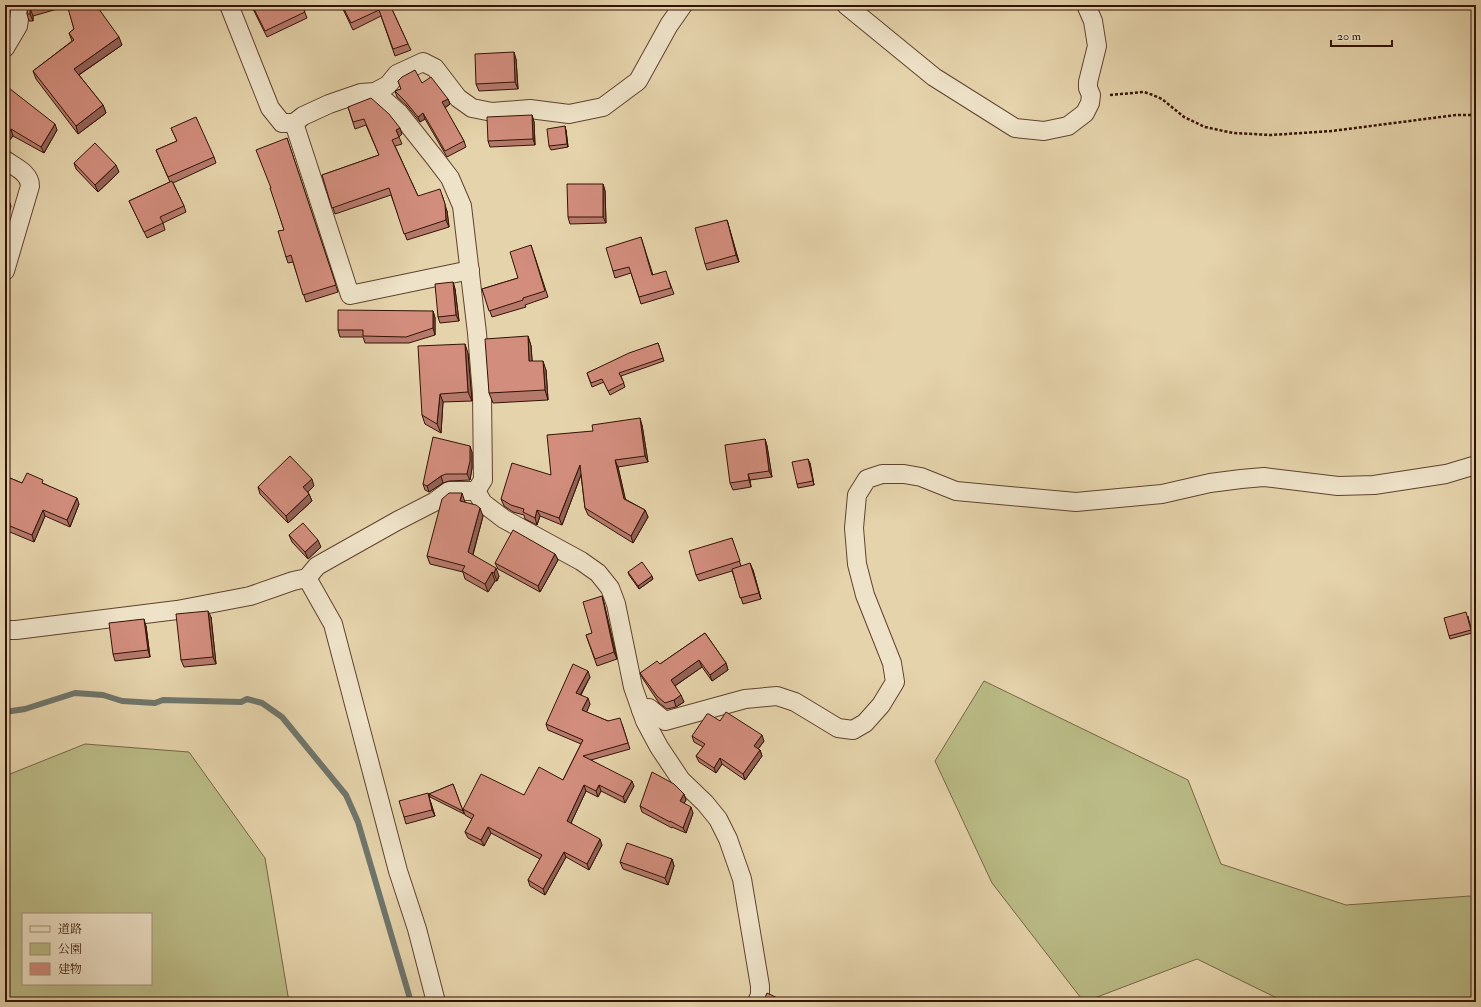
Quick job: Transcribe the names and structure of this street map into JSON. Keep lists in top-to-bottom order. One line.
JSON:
{"legend":["道路","公園","建物"],"scale_bar":"20 m"}
